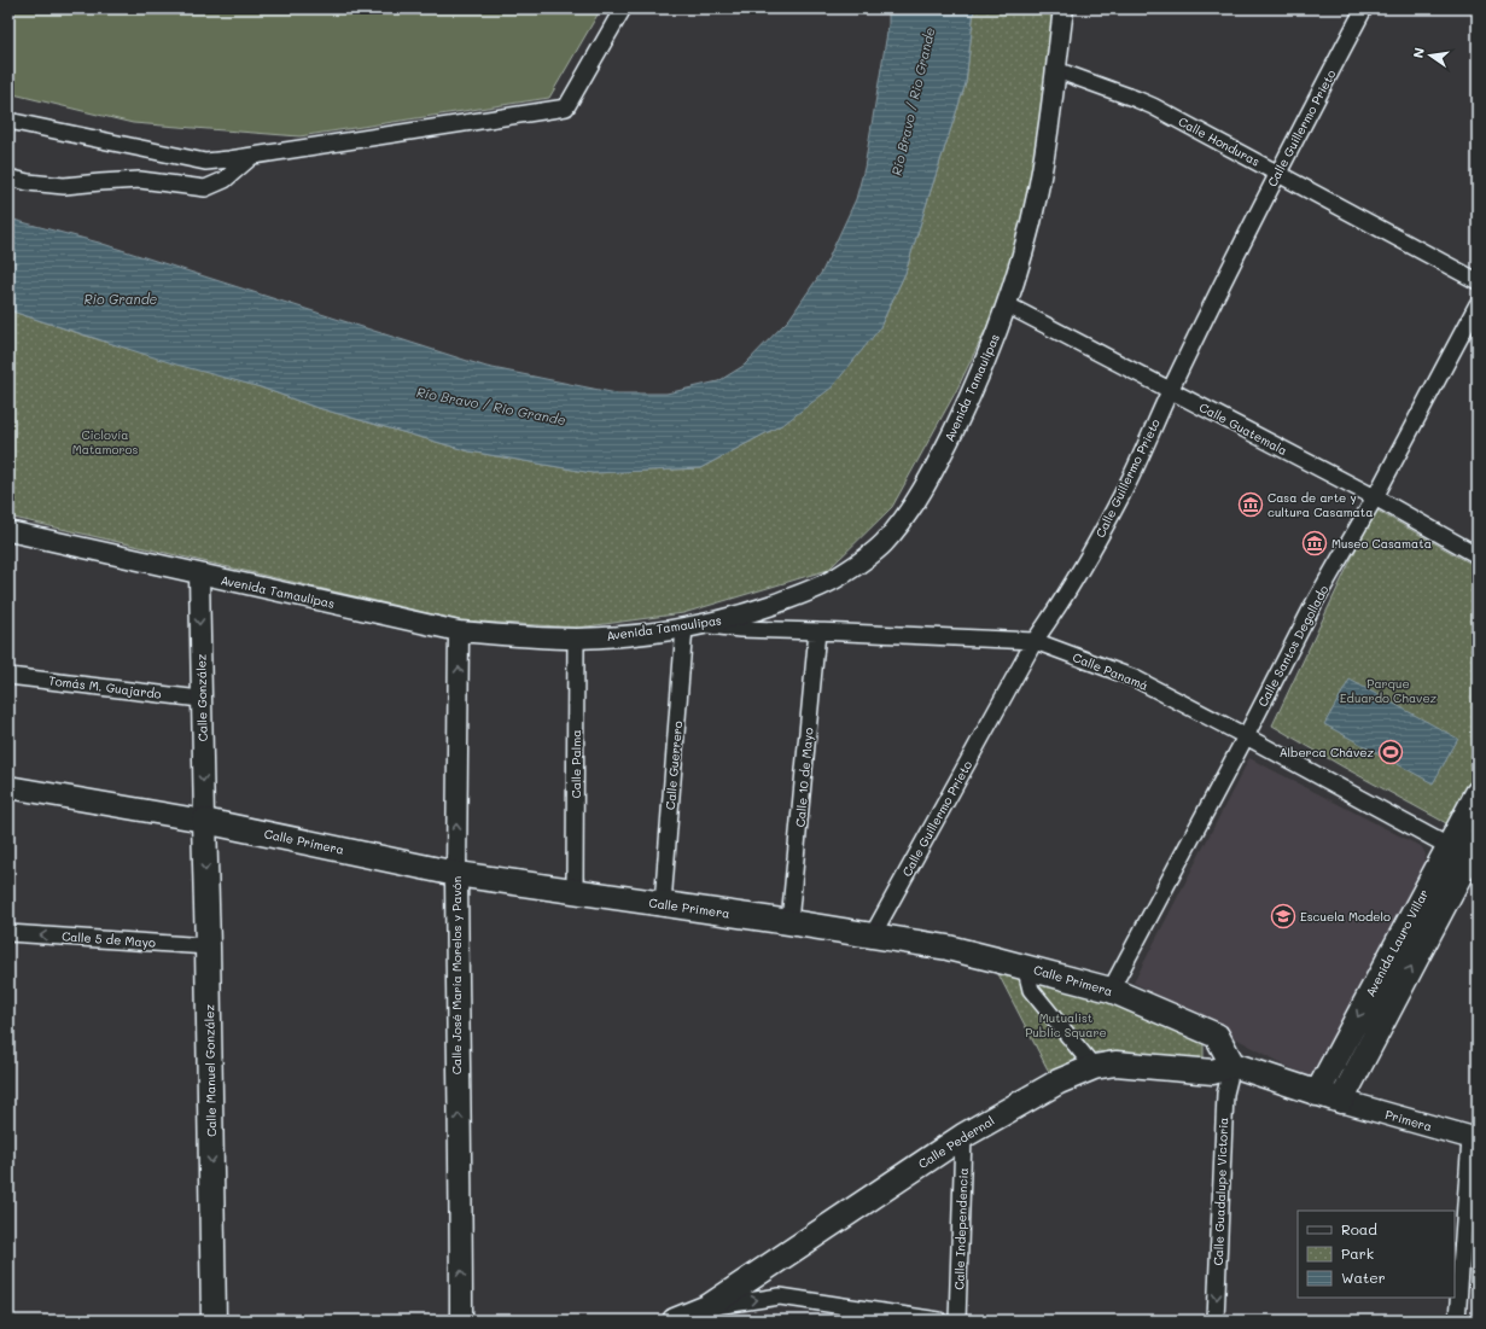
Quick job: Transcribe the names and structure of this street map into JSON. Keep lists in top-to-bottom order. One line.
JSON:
{"streets":{"main road":["Calle Primera","Avenida Lauro Villar","Calle José María Morelos y Pavón","Calle Manuel González","Primera","Calle Pedernal"],"street":["Calle Guillermo Prieto","Calle Honduras","Avenida Tamaulipas","Calle Guatemala","Calle Santos Degollado","Calle Panamá","Tomás M. Guajardo","Calle González","Calle Palma","Calle Guerrero","Calle 10 de Mayo","Calle 5 de Mayo","Calle Guadalupe Victoria","Calle Independencia"]},"crossings":[["Calle Guillermo Prieto","Calle Honduras"],["Calle Guillermo Prieto","Calle Guatemala"],["Calle Guillermo Prieto","Calle Panamá"],["Calle Guillermo Prieto","Calle Primera"],["Calle Honduras","Avenida Tamaulipas"],["Avenida Tamaulipas","Calle Guatemala"],["Avenida Tamaulipas","Calle Panamá"],["Avenida Tamaulipas","Calle González"],["Avenida Tamaulipas","Calle Palma"],["Avenida Tamaulipas","Calle Guerrero"],["Avenida Tamaulipas","Calle José María Morelos y Pavón"],["Calle Guatemala","Calle Santos Degollado"],["Calle Santos Degollado","Calle Panamá"],["Calle Santos Degollado","Calle Primera"],["Calle Panamá","Calle 10 de Mayo"],["Calle Panamá","Avenida Lauro Villar"],["Tomás M. Guajardo","Calle González"],["Calle González","Calle Primera"],["Calle González","Calle Manuel González"],["Calle Palma","Calle Primera"],["Calle Guerrero","Calle Primera"],["Calle 10 de Mayo","Calle Primera"],["Calle Primera","Calle José María Morelos y Pavón"],["Calle Primera","Calle Manuel González"],["Calle Primera","Calle Pedernal"],["Calle Primera","Calle Guadalupe Victoria"],["Calle 5 de Mayo","Calle Manuel González"],["Avenida Lauro Villar","Primera"],["Calle Pedernal","Calle Guadalupe Victoria"],["Calle Pedernal","Calle Independencia"]],"one_way":["Calle González","Calle 5 de Mayo","Calle José María Morelos y Pavón","Calle Manuel González","Calle Guadalupe Victoria"],"water":["Río Bravo / Rio Grande","Rio Grande"],"parks":["Ciclovía Matamoros","Parque Eduardo Chavez","Mutualist Public Square"],"places":{"museum":["Casa de arte y cultura Casamata","Museo Casamata"],"sports":["Alberca Chávez"],"school or university":["Escuela Modelo"]},"legend":["Road","Park","Water"],"north":"left"}
